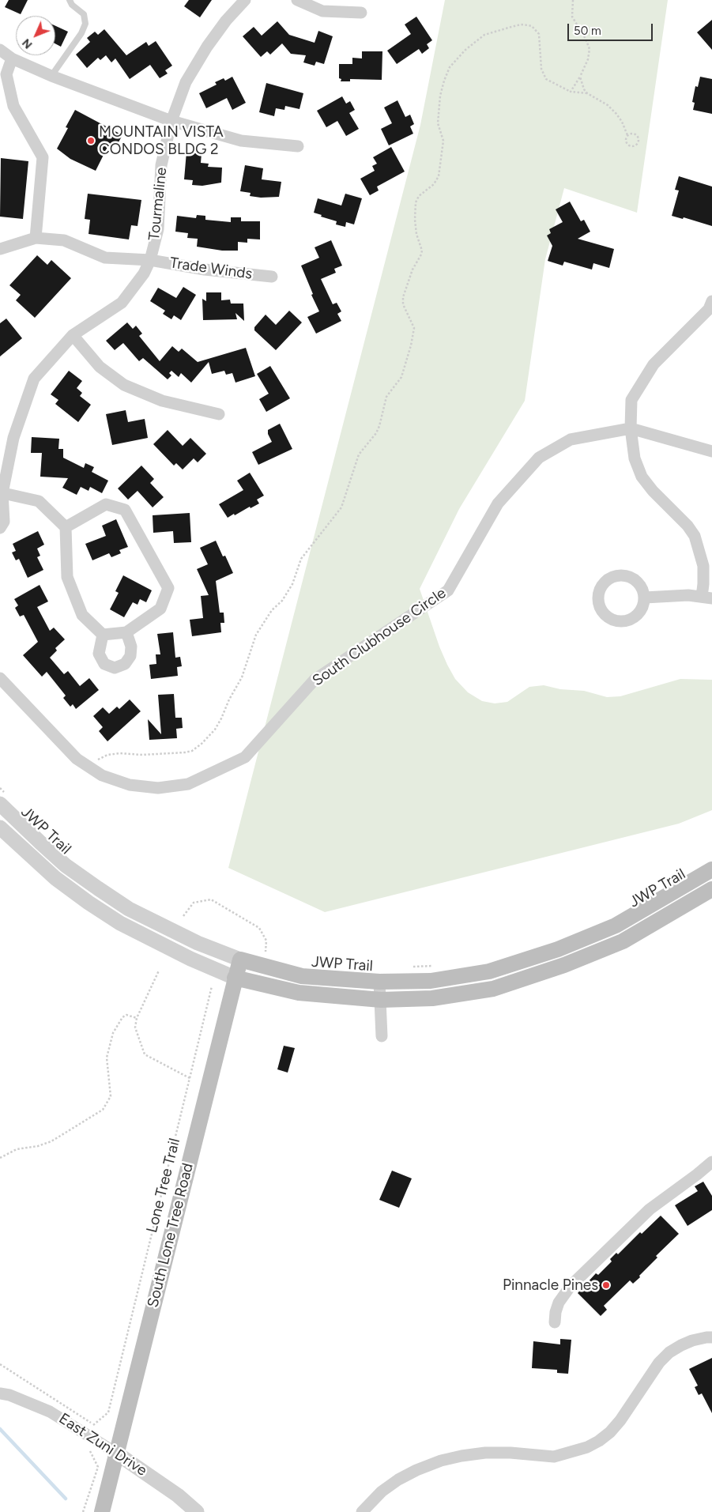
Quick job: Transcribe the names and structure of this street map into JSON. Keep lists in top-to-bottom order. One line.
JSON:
{"streets":{"main road":["South Lone Tree Road"],"street":["Tourmaline","Trade Winds","South Clubhouse Circle","East Zuni Drive"],"path":["JWP Trail","Lone Tree Trail"]},"crossings":[["Tourmaline","Trade Winds"],["South Lone Tree Road","East Zuni Drive"]],"places":["MOUNTAIN VISTA CONDOS BLDG 2","Pinnacle Pines"],"scale_bar":"50 m","north":"bottom left"}
